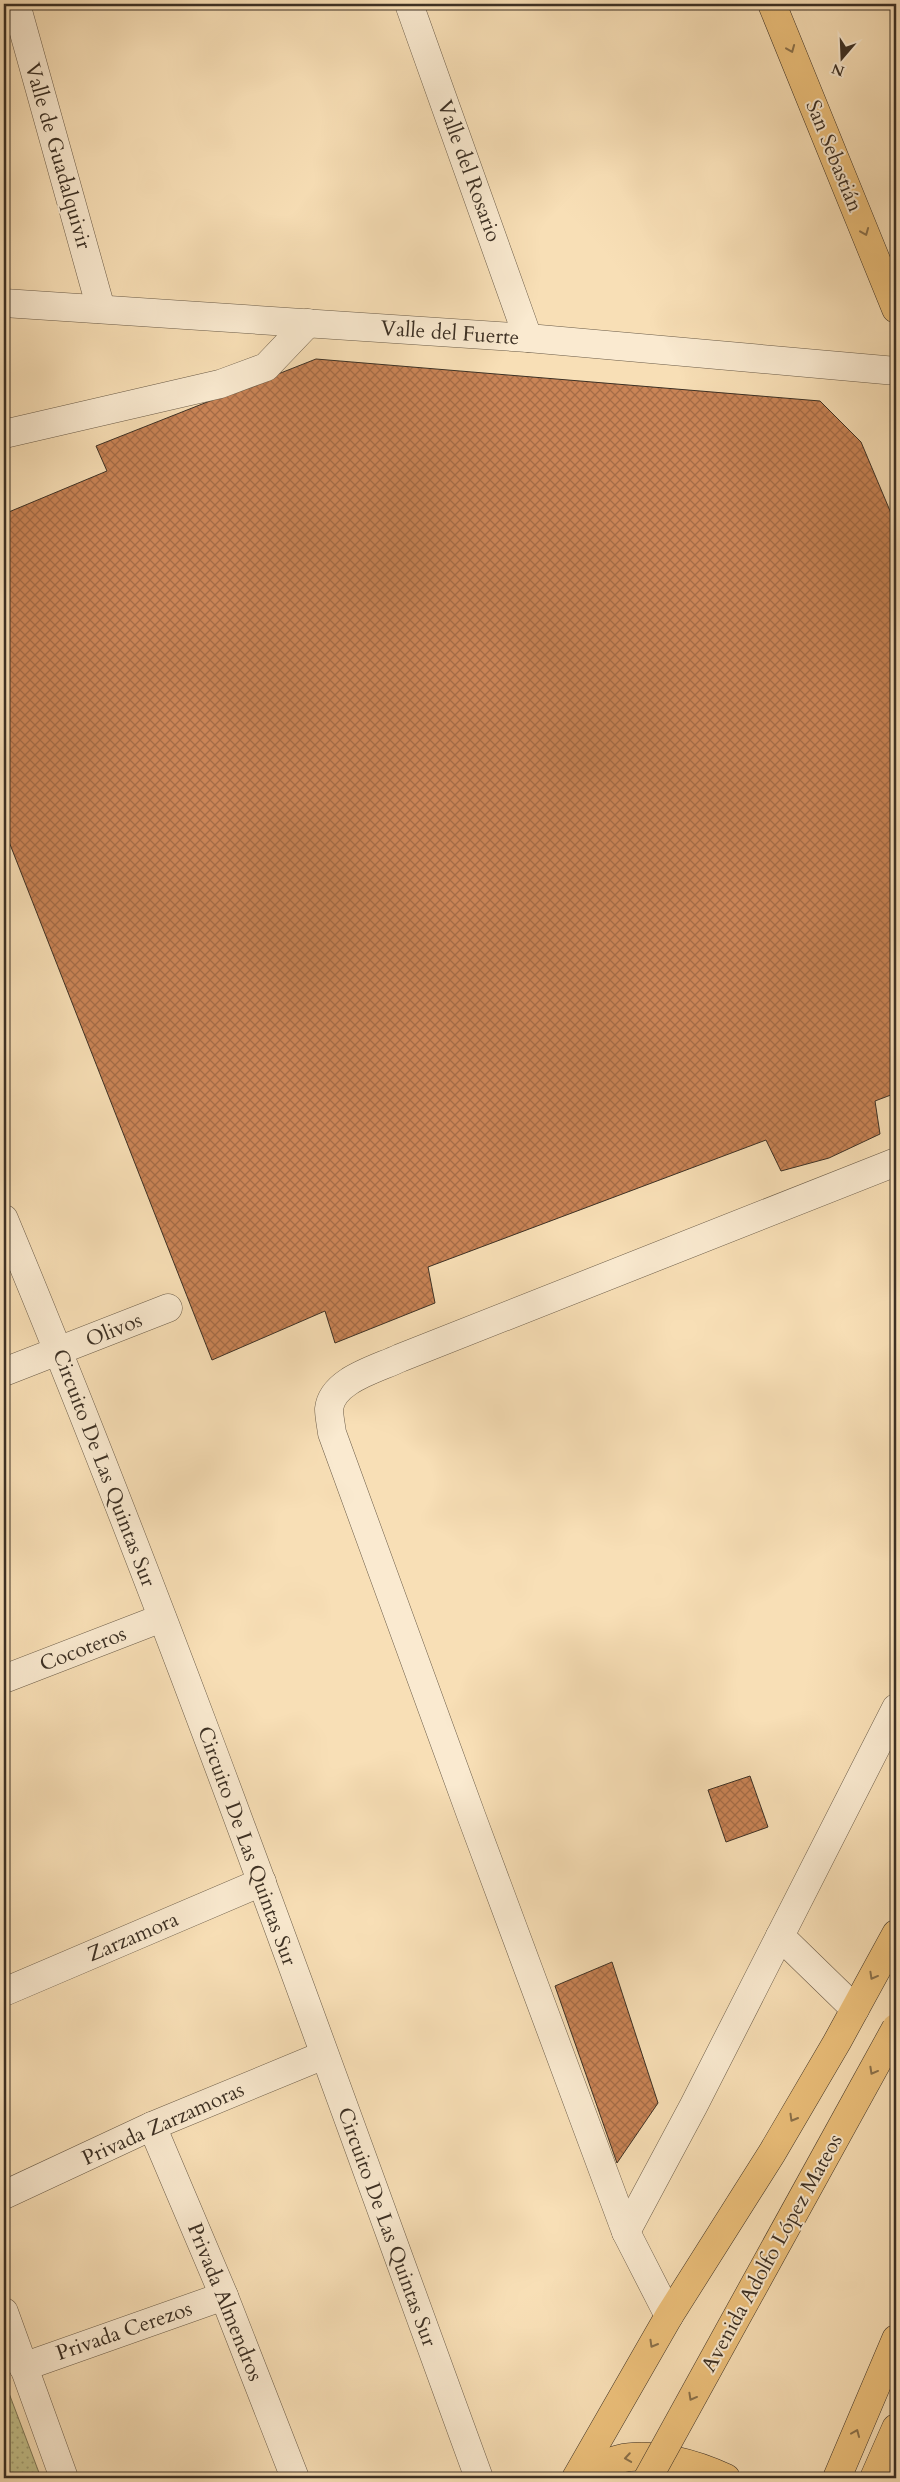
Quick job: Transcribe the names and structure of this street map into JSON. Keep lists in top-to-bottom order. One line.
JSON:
{"streets":{"main road":["San Sebastián","Avenida Adolfo López Mateos"],"street":["Valle de Guadalquivir","Valle del Rosario","Valle del Fuerte","Olivos","Circuito De Las Quintas Sur","Cocoteros","Zarzamora","Privada Zarzamoras","Privada Almendros","Privada Cerezos"]},"crossings":[["Valle de Guadalquivir","Valle del Fuerte"],["Valle del Rosario","Valle del Fuerte"],["Olivos","Circuito De Las Quintas Sur"],["Circuito De Las Quintas Sur","Cocoteros"],["Circuito De Las Quintas Sur","Zarzamora"],["Circuito De Las Quintas Sur","Privada Zarzamoras"],["Privada Zarzamoras","Privada Almendros"],["Privada Almendros","Privada Cerezos"]],"one_way":["San Sebastián"],"north":"bottom"}
